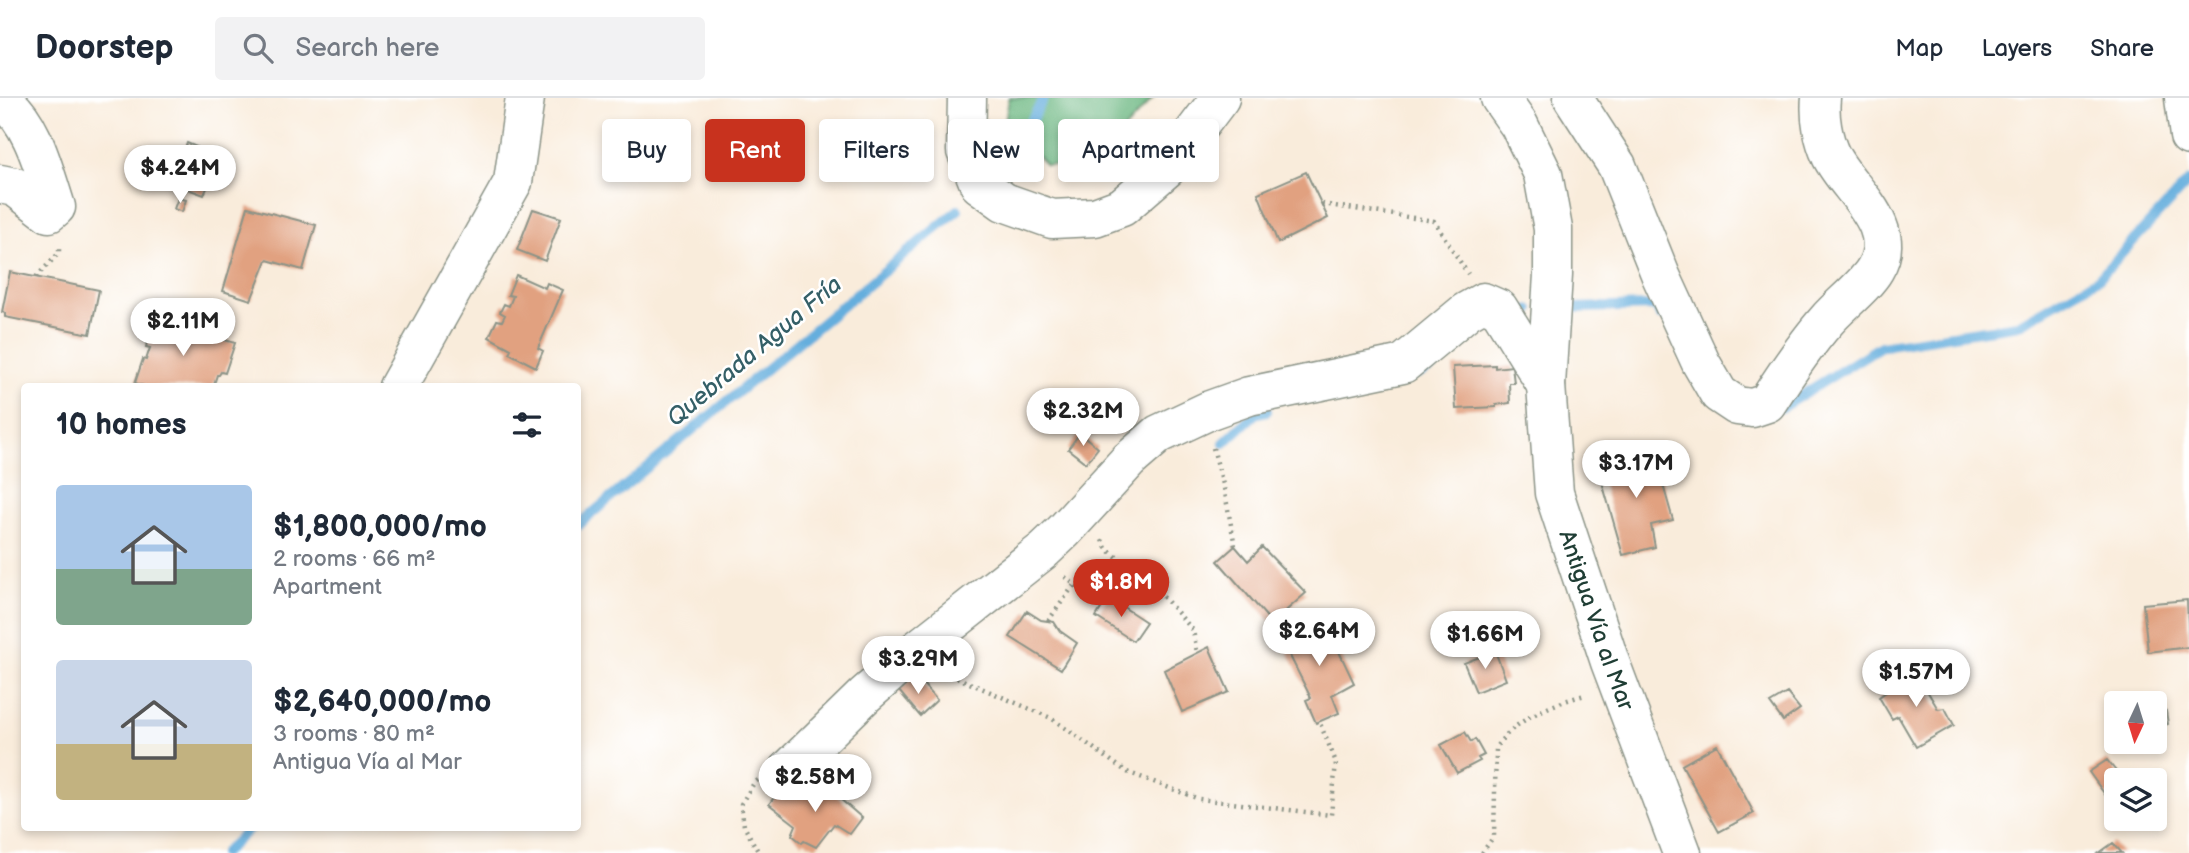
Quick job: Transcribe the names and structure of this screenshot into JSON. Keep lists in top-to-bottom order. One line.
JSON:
{"streets":{"street":["Antigua Vía al Mar"]},"water":["Quebrada Agua Fría"],"north":"bottom","page":{"header":"Doorstep","search":"Search here","nav":["Map","Layers","Share"],"chip":["Buy","Rent","Filters","New","Apartment"],"price":["$4.24M","$2.11M","$2.32M","$3.17M","$1.8M","$2.64M","$1.66M","$3.29M","$1.57M","$2.58M"],"heading":"10 homes","list":[{"name":"$1,800,000/mo","note":"2 rooms · 66 m² · Apartment"},{"name":"$2,640,000/mo","note":"3 rooms · 80 m² · Antigua Vía al Mar"}]}}
